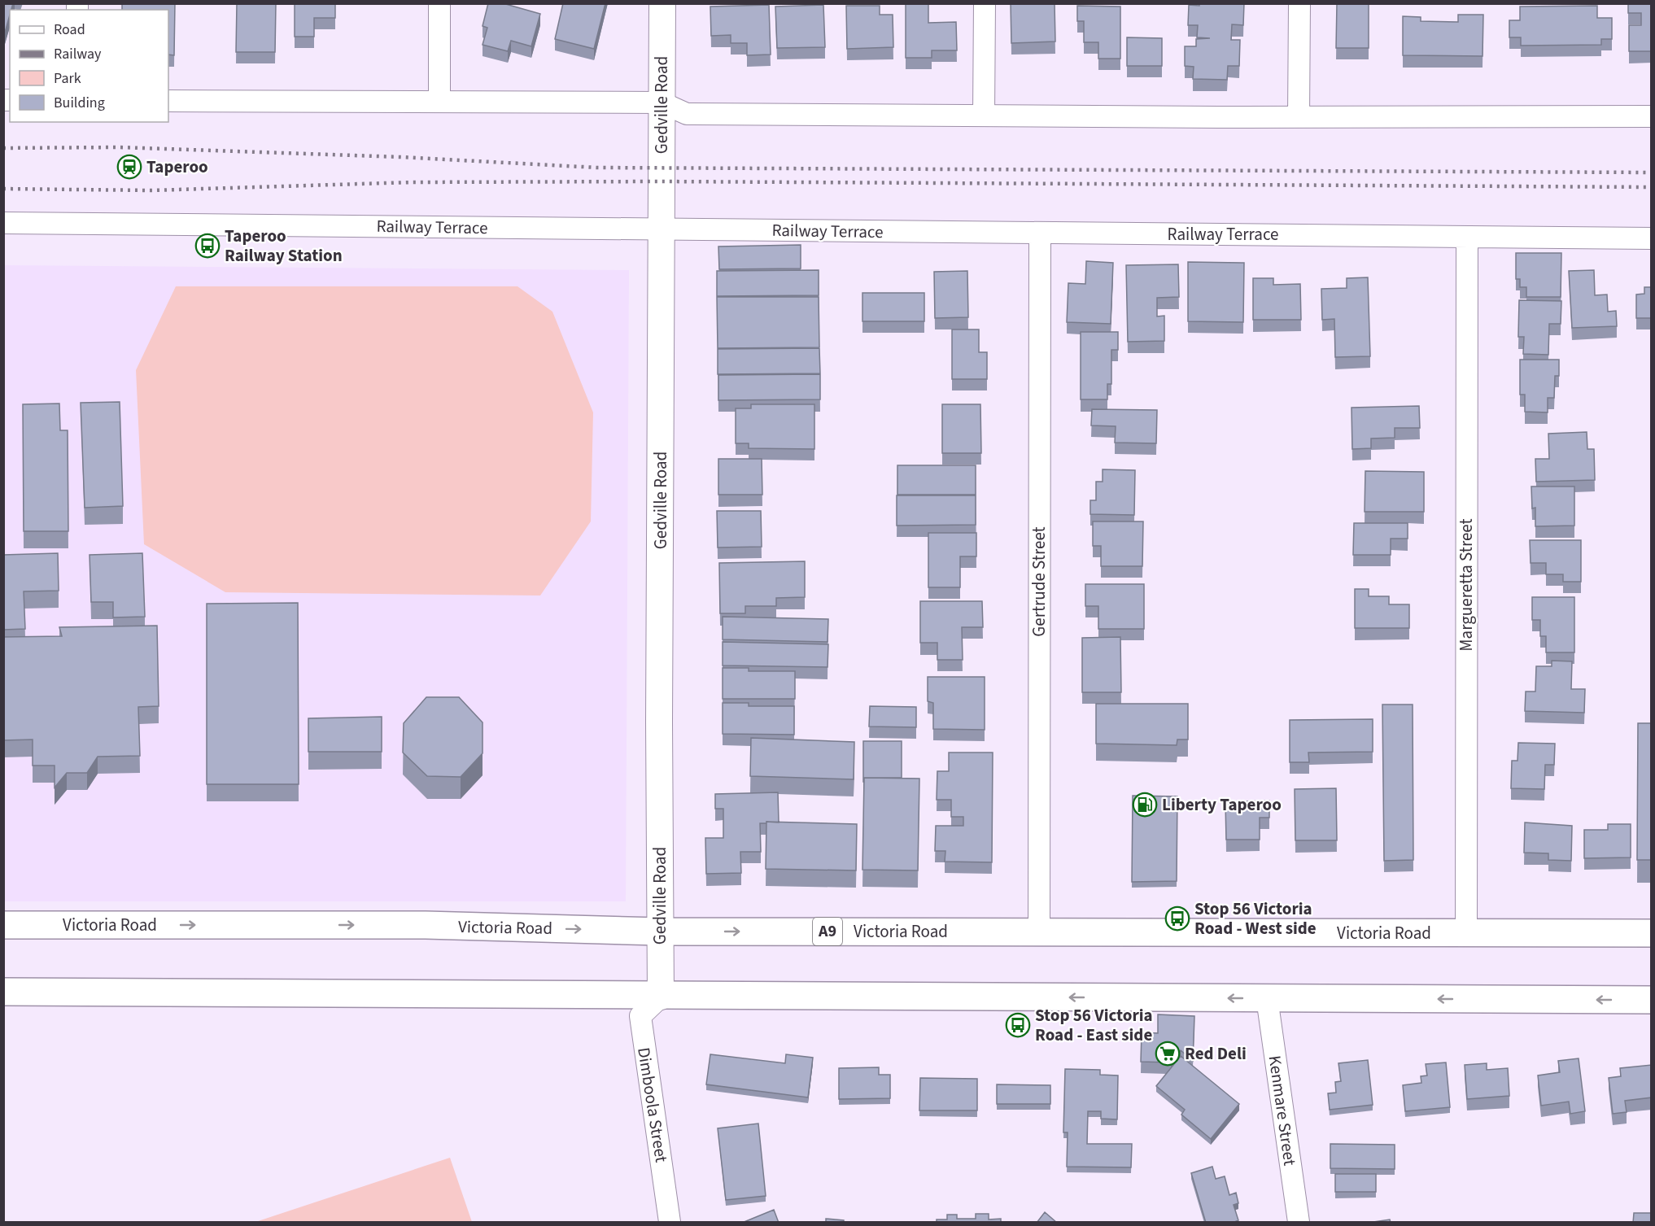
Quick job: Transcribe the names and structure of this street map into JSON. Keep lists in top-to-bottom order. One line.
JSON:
{"streets":{"highway":["Victoria Road","A9"],"street":["Gedville Road","Railway Terrace","Gertrude Street","Margueretta Street","Dimboola Street","Kenmare Street"]},"crossings":[["Gedville Road","Railway Terrace"],["Gedville Road","Victoria Road"],["Gedville Road","Dimboola Street"],["Railway Terrace","Gertrude Street"],["Railway Terrace","Margueretta Street"],["Gertrude Street","Victoria Road"],["Margueretta Street","Victoria Road"]],"places":{"station":["Taperoo"],"bus stop":["Taperoo Railway Station","Stop 56 Victoria Road - West side","Stop 56 Victoria Road - East side"],"fuel station":["Liberty Taperoo"],"supermarket":["Red Deli"]},"legend":["Road","Railway","Park","Building"]}
